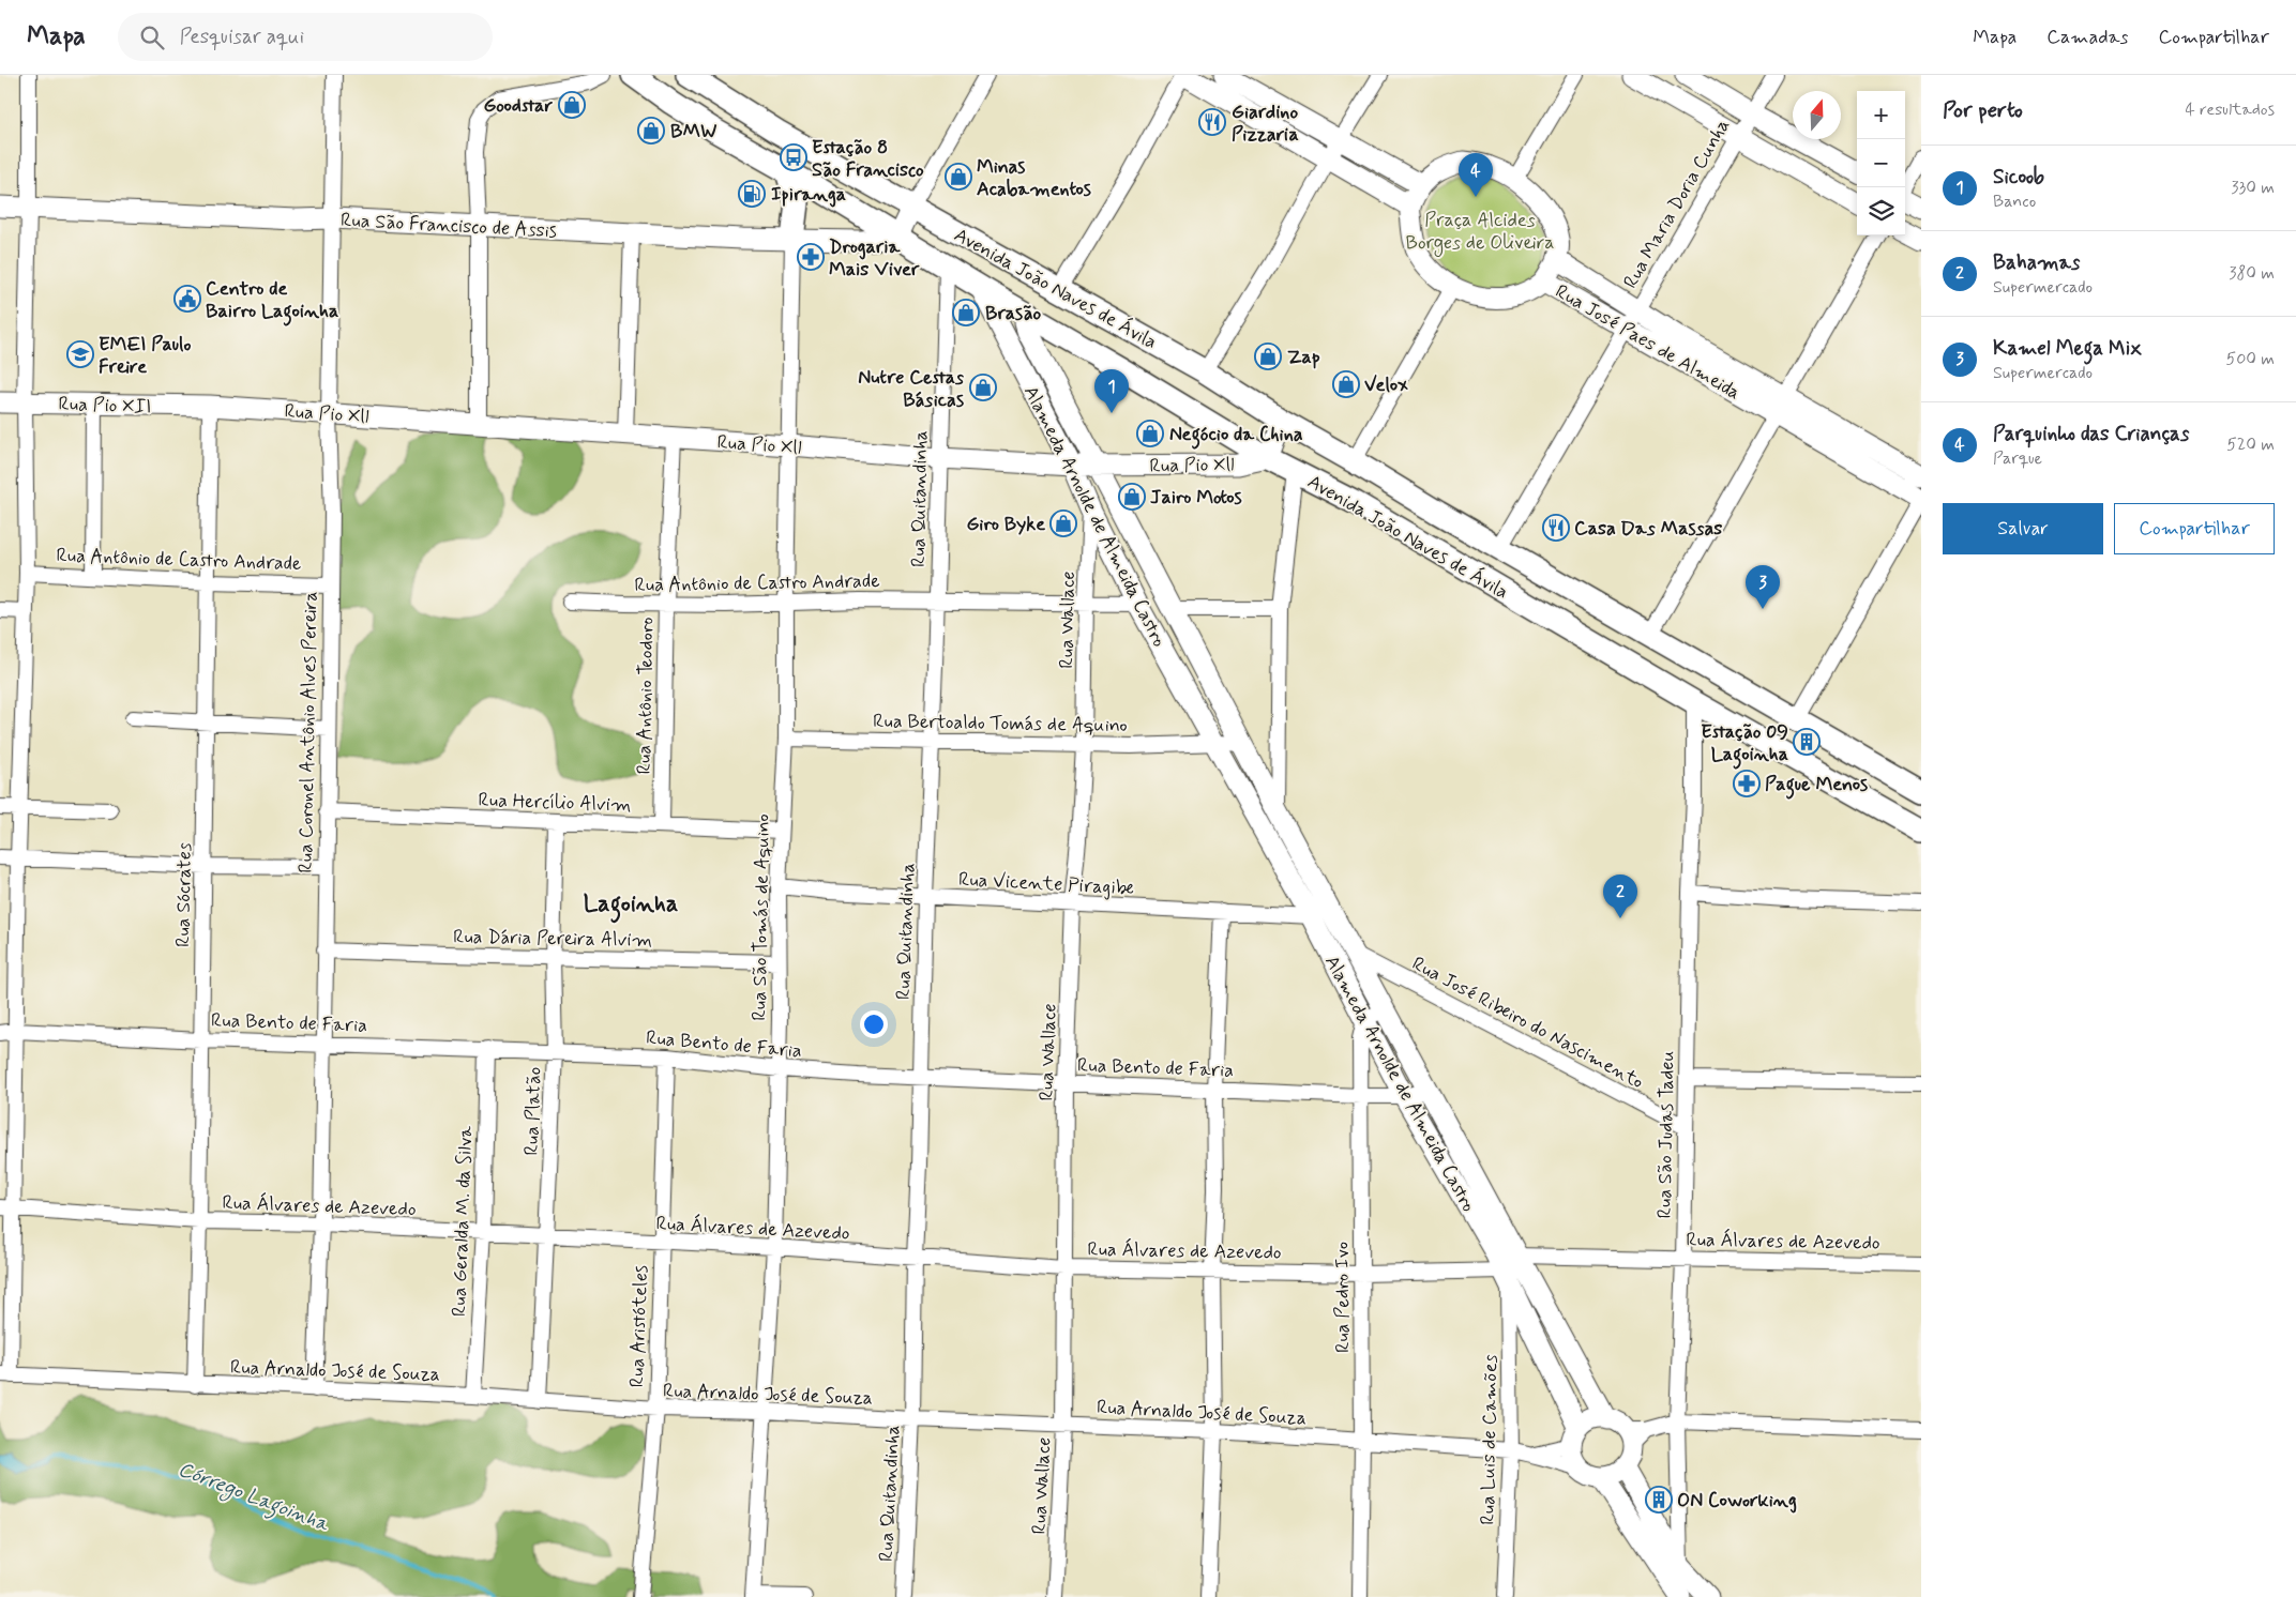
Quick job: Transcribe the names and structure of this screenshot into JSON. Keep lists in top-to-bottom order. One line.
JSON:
{"streets":{"main road":["Avenida João Naves de Ávila"],"street":["Rua Maria Doria Cunha","Rua São Francisco de Assis","Rua José Paes de Almeida","Rua Pio XII","Rua Pio Xll","Rua Quitandinha","Alameda Arnolde de Almeida Castro","Rua Antônio de Castro Andrade","Rua Wallace","Rua Antônio Teodoro","Rua Bertoaldo Tomás de Aquino","Rua Coronel Antônio Alves Pereira","Rua Hercílio Alvim","Rua Vicente Piragibe","Rua Sócrates","Rua São Tomás de Aquino","Rua Dária Pereira Alvim","Rua Bento de Faria","Rua José Ribeiro do Nascimento","Rua Platão","Rua São Judas Tadeu","Rua Álvares de Azevedo","Rua Geralda M. da Silva","Rua Pedro Ivo","Rua Aristóteles","Rua Arnaldo José de Souza","Rua Luis de Camões"]},"crossings":[["Rua Maria Doria Cunha","Avenida João Naves de Ávila"],["Rua Maria Doria Cunha","Rua José Paes de Almeida"],["Rua São Francisco de Assis","Avenida João Naves de Ávila"],["Rua São Francisco de Assis","Rua Coronel Antônio Alves Pereira"],["Rua São Francisco de Assis","Rua São Tomás de Aquino"],["Avenida João Naves de Ávila","Rua Pio Xll"],["Avenida João Naves de Ávila","Rua Quitandinha"],["Avenida João Naves de Ávila","Alameda Arnolde de Almeida Castro"],["Avenida João Naves de Ávila","Rua São Judas Tadeu"],["Rua Pio XII","Rua Pio Xll"],["Rua Pio XII","Rua Sócrates"],["Rua Pio Xll","Rua Quitandinha"],["Rua Pio Xll","Alameda Arnolde de Almeida Castro"],["Rua Pio Xll","Rua Antônio Teodoro"],["Rua Pio Xll","Rua Coronel Antônio Alves Pereira"],["Rua Pio Xll","Rua Sócrates"],["Rua Pio Xll","Rua São Tomás de Aquino"],["Rua Quitandinha","Rua Antônio de Castro Andrade"],["Rua Quitandinha","Rua Bertoaldo Tomás de Aquino"],["Rua Quitandinha","Rua Vicente Piragibe"],["Rua Quitandinha","Rua Bento de Faria"],["Rua Quitandinha","Rua Álvares de Azevedo"],["Rua Quitandinha","Rua Arnaldo José de Souza"],["Alameda Arnolde de Almeida Castro","Rua Antônio de Castro Andrade"],["Alameda Arnolde de Almeida Castro","Rua Wallace"],["Alameda Arnolde de Almeida Castro","Rua Bertoaldo Tomás de Aquino"],["Alameda Arnolde de Almeida Castro","Rua Vicente Piragibe"],["Alameda Arnolde de Almeida Castro","Rua Bento de Faria"],["Alameda Arnolde de Almeida Castro","Rua José Ribeiro do Nascimento"],["Alameda Arnolde de Almeida Castro","Rua Álvares de Azevedo"],["Alameda Arnolde de Almeida Castro","Rua Pedro Ivo"],["Alameda Arnolde de Almeida Castro","Rua Arnaldo José de Souza"],["Alameda Arnolde de Almeida Castro","Rua Luis de Camões"],["Rua Antônio de Castro Andrade","Rua Wallace"],["Rua Antônio de Castro Andrade","Rua Antônio Teodoro"],["Rua Antônio de Castro Andrade","Rua Coronel Antônio Alves Pereira"],["Rua Antônio de Castro Andrade","Rua Sócrates"],["Rua Antônio de Castro Andrade","Rua São Tomás de Aquino"],["Rua Wallace","Rua Bertoaldo Tomás de Aquino"],["Rua Wallace","Rua Vicente Piragibe"],["Rua Wallace","Rua Bento de Faria"],["Rua Wallace","Rua Álvares de Azevedo"],["Rua Wallace","Rua Arnaldo José de Souza"],["Rua Antônio Teodoro","Rua Hercílio Alvim"],["Rua Bertoaldo Tomás de Aquino","Rua São Tomás de Aquino"],["Rua Coronel Antônio Alves Pereira","Rua Hercílio Alvim"],["Rua Coronel Antônio Alves Pereira","Rua Dária Pereira Alvim"],["Rua Coronel Antônio Alves Pereira","Rua Bento de Faria"],["Rua Coronel Antônio Alves Pereira","Rua Álvares de Azevedo"],["Rua Coronel Antônio Alves Pereira","Rua Arnaldo José de Souza"],["Rua Hercílio Alvim","Rua São Tomás de Aquino"],["Rua Hercílio Alvim","Rua Platão"],["Rua Vicente Piragibe","Rua São Tomás de Aquino"],["Rua Sócrates","Rua Bento de Faria"],["Rua Sócrates","Rua Álvares de Azevedo"],["Rua Sócrates","Rua Arnaldo José de Souza"],["Rua São Tomás de Aquino","Rua Dária Pereira Alvim"],["Rua São Tomás de Aquino","Rua Bento de Faria"],["Rua São Tomás de Aquino","Rua Álvares de Azevedo"],["Rua São Tomás de Aquino","Rua Arnaldo José de Souza"],["Rua Dária Pereira Alvim","Rua Platão"],["Rua Bento de Faria","Rua Platão"],["Rua Bento de Faria","Rua Geralda M. da Silva"],["Rua Bento de Faria","Rua Pedro Ivo"],["Rua Bento de Faria","Rua Aristóteles"],["Rua José Ribeiro do Nascimento","Rua São Judas Tadeu"],["Rua Platão","Rua Álvares de Azevedo"],["Rua Platão","Rua Arnaldo José de Souza"],["Rua São Judas Tadeu","Rua Álvares de Azevedo"],["Rua Álvares de Azevedo","Rua Geralda M. da Silva"],["Rua Álvares de Azevedo","Rua Pedro Ivo"],["Rua Álvares de Azevedo","Rua Aristóteles"],["Rua Álvares de Azevedo","Rua Luis de Camões"],["Rua Geralda M. da Silva","Rua Arnaldo José de Souza"],["Rua Pedro Ivo","Rua Arnaldo José de Souza"],["Rua Aristóteles","Rua Arnaldo José de Souza"],["Rua Arnaldo José de Souza","Rua Luis de Camões"]],"districts":["Lagoinha"],"water":["Córrego Lagoinha"],"parks":["Praça Alcides Borges de Oliveira"],"places":{"shop":["Goodstar","BMW","Minas Acabamentos","Brasão","Zap","Velox","Nutre Cestas Básicas","Negócio da China","Jairo Motos","Giro Byke"],"restaurant":["Giardino Pizzaria","Casa Das Massas"],"bus stop":["Estação 8 São Francisco"],"fuel station":["Ipiranga"],"pharmacy":["Drogaria Mais Viver","Pague Menos"],"public building":["Centro de Bairro Lagoinha"],"school or university":["EMEI Paulo Freire"],"building":["Estação 09 Lagoinha","ON Coworking"]},"north":"top","page":{"header":"Mapa","search":"Pesquisar aqui","nav":["Mapa","Camadas","Compartilhar"],"heading":["Por perto","4 resultados"],"map_buttons":["+","−"],"list":[{"mark":"1","name":"Sicoob","note":"Banco","value":"330 m"},{"mark":"2","name":"Bahamas","note":"Supermercado","value":"380 m"},{"mark":"3","name":"Kamel Mega Mix","note":"Supermercado","value":"500 m"},{"mark":"4","name":"Parquinho das Crianças","note":"Parque","value":"520 m"}],"pins":["4","1","3","2"],"buttons":["Salvar","Compartilhar"]}}
